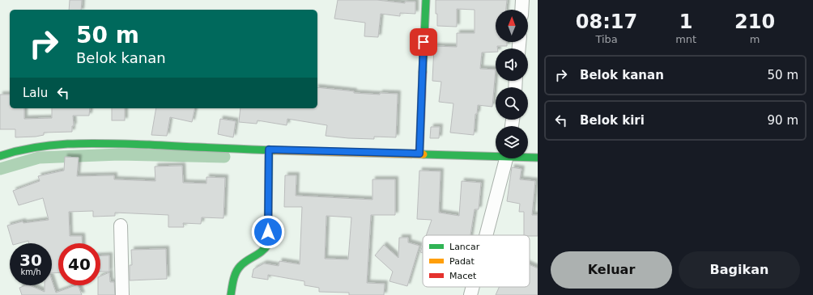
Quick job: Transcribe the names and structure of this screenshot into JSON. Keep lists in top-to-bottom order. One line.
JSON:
{"legend":["Lancar","Padat","Macet"],"north":"top","page":{"eta":["08:17","Tiba","1","mnt","210","m"],"turn":["50 m","Belok kanan"],"list":[{"name":"Belok kanan","value":"50 m"},{"name":"Belok kiri","value":"90 m"}],"then":"Lalu","speed":"30 km/h","limit":"40","buttons":["Keluar","Bagikan"]}}
